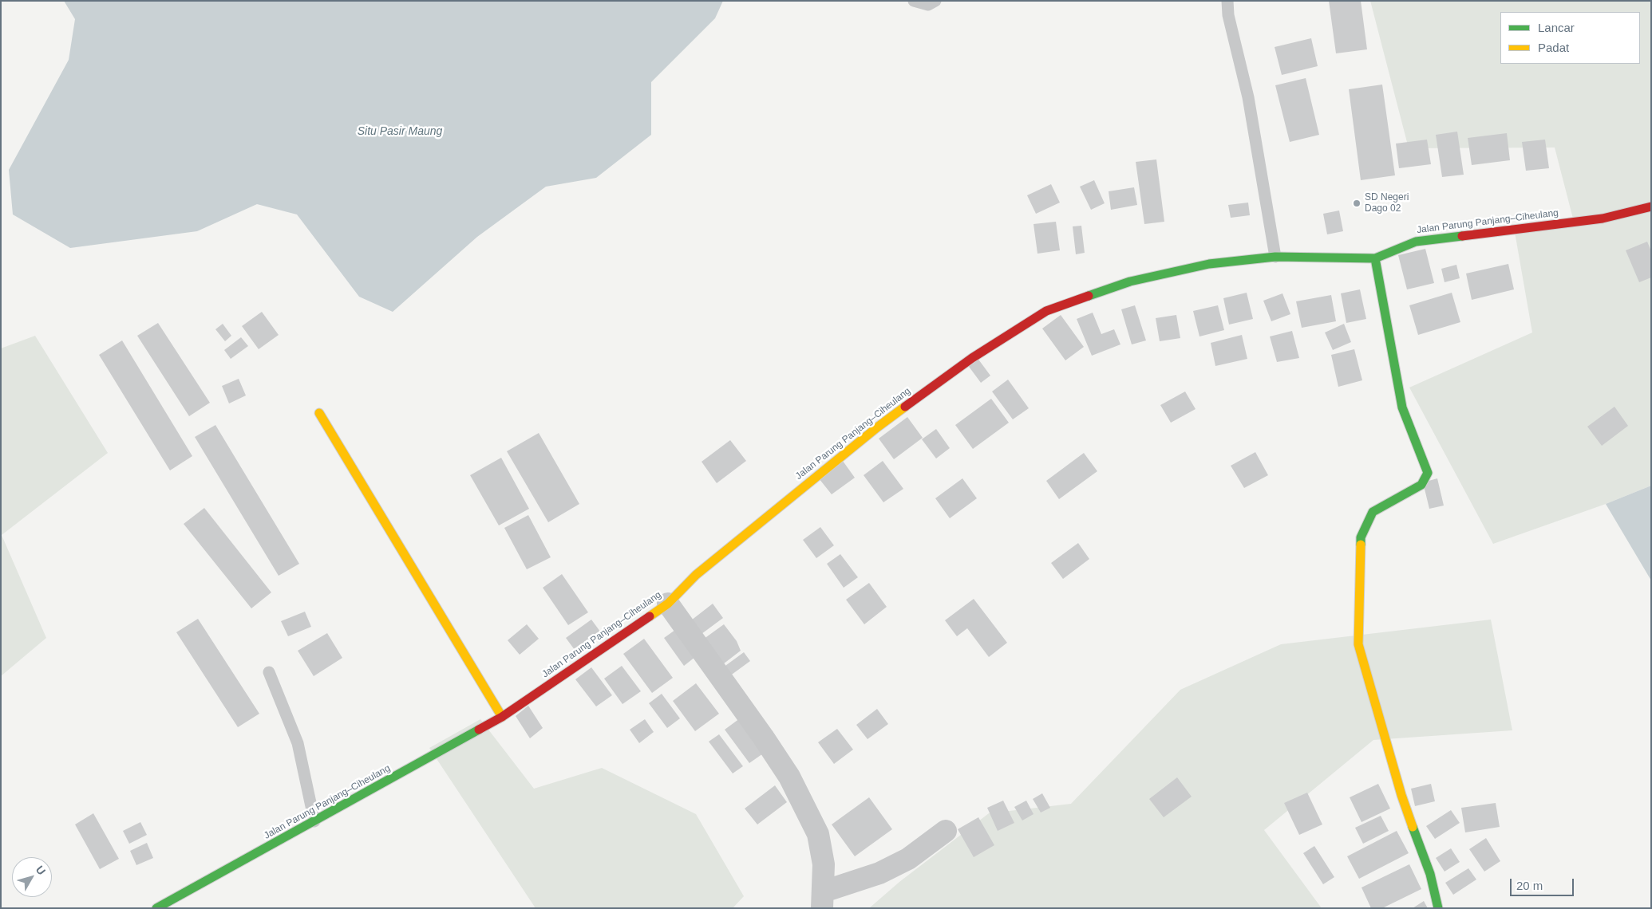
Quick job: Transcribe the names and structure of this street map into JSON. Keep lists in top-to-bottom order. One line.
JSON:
{"streets":{"street":["Jalan Parung Panjang–Ciheulang"]},"water":["Situ Pasir Maung"],"places":["SD Negeri Dago 02"],"legend":["Lancar","Padat"],"scale_bar":"20 m","north":"top right"}
